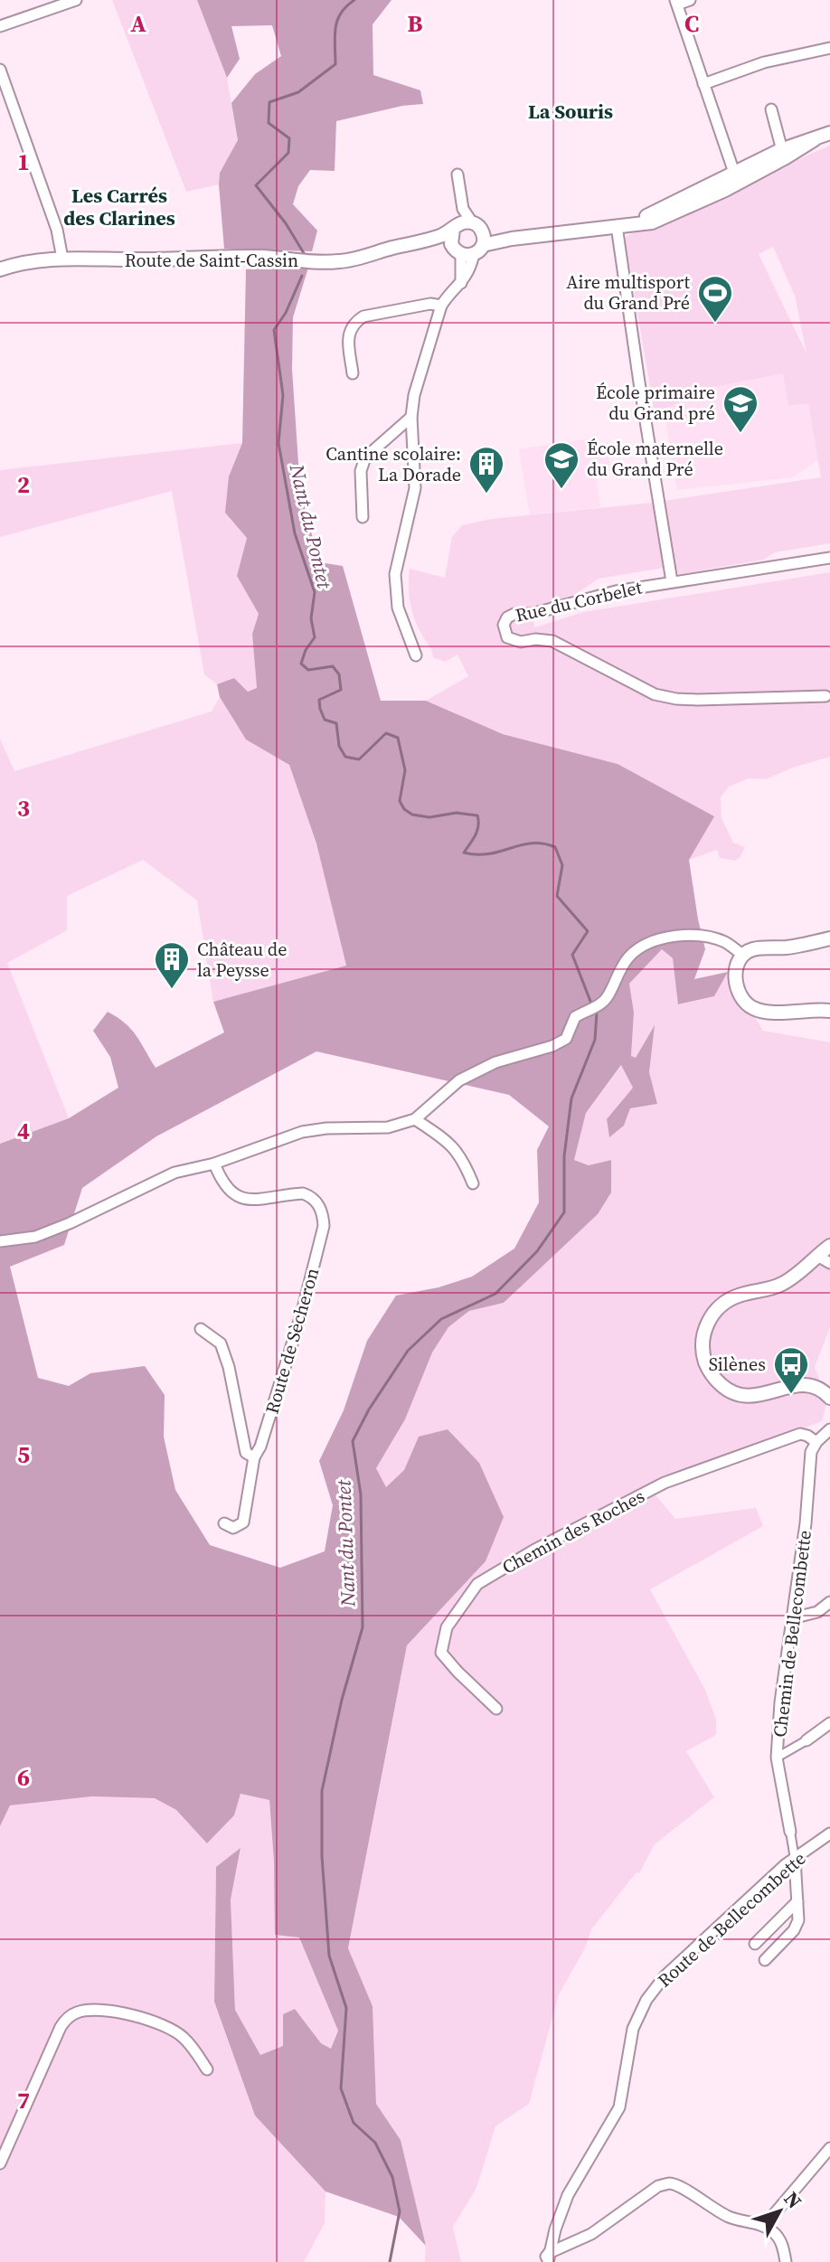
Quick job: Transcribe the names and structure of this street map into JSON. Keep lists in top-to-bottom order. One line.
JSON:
{"streets":{"street":["Route de Saint-Cassin","Rue du Corbelet","Route de Sècheron","Chemin des Roches","Chemin de Bellecombette","Route de Bellecombette"]},"crossings":[["Chemin des Roches","Chemin de Bellecombette"],["Chemin de Bellecombette","Route de Bellecombette"]],"districts":["La Souris","Les Carrés des Clarines"],"water":["Nant du Pontet"],"places":{"sports":["Aire multisport du Grand Pré"],"school or university":["École primaire du Grand pré","École maternelle du Grand Pré"],"building":["Cantine scolaire: La Dorade","Château de la Peysse"],"bus stop":["Silènes"]},"north":"top right","grid":{"columns":["A","B","C"],"rows":["1","2","3","4","5","6","7"]}}
